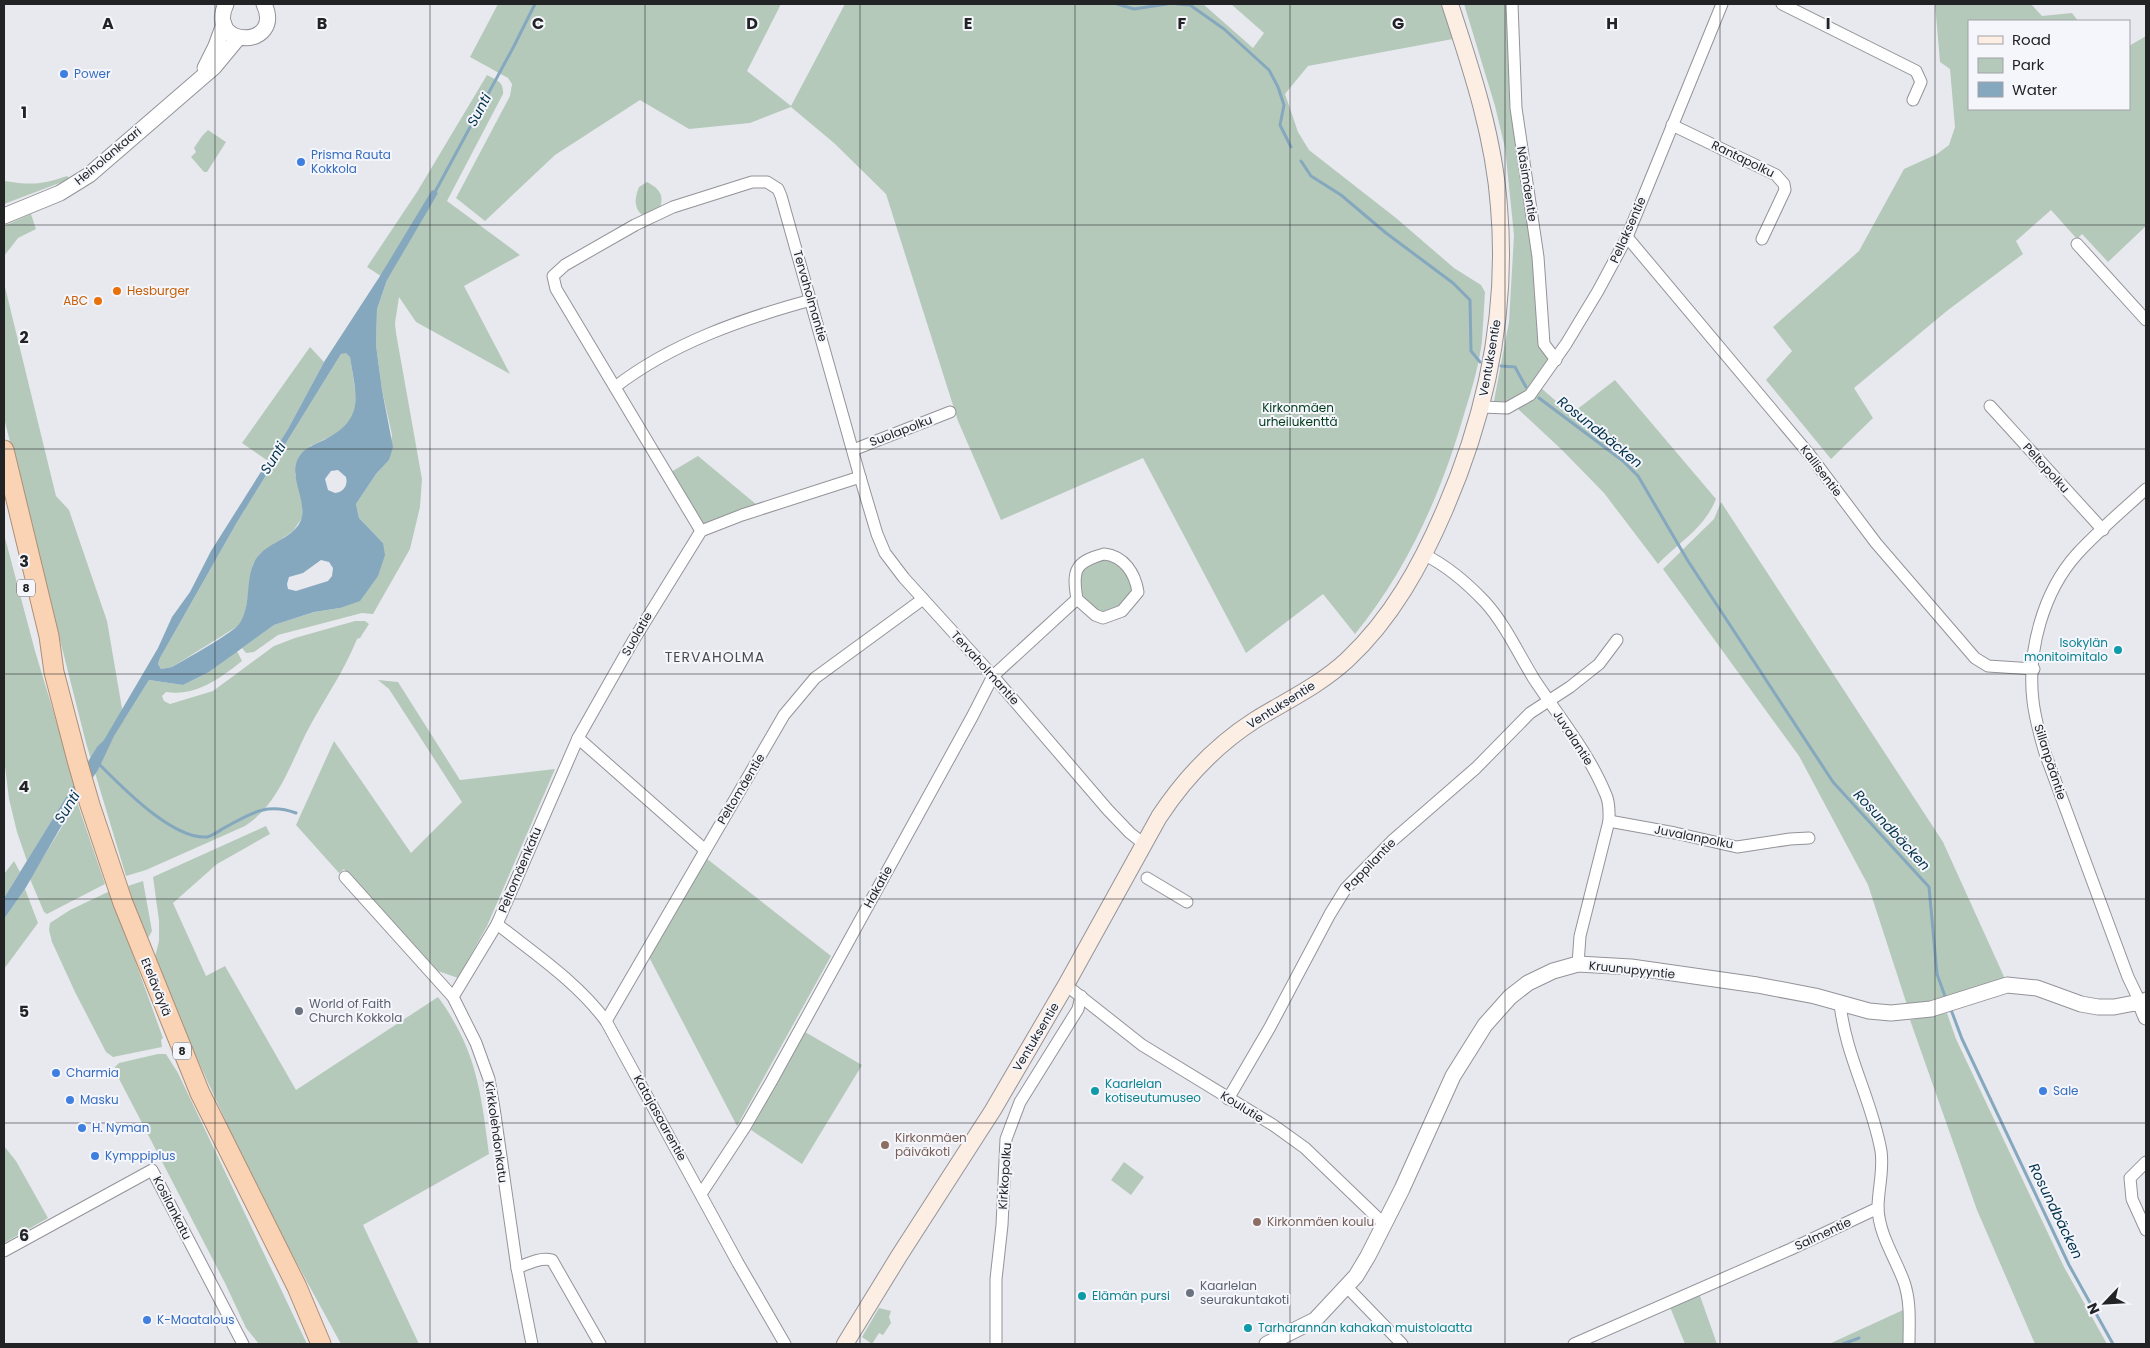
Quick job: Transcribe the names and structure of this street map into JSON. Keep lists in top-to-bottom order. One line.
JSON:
{"streets":{"highway":["8","Eteläväylä"],"main road":["Ventuksentie"],"street":["Heinolankaari","Rantapolku","Näsimäentie","Pellaksentie","Tervaholmantie","Suolapolku","Peltopolku","Kallisentie","Suolatie","Juvalantie","Sillanpääntie","Peltomäentie","Juvalanpolku","Pappilantie","Peltomäenkatu","Hakatie","Kruunupyyntie","Koulutie","Katajasaarentie","Kirkkolehdonkatu","Kirkkopolku","Kosilankatu","Salmentie"]},"crossings":[["Rantapolku","Pellaksentie"],["Näsimäentie","Pellaksentie"],["Pellaksentie","Ventuksentie"],["Pellaksentie","Kallisentie"],["Tervaholmantie","Ventuksentie"],["Tervaholmantie","Suolapolku"],["Tervaholmantie","Suolatie"],["Tervaholmantie","Peltomäentie"],["Tervaholmantie","Hakatie"],["Ventuksentie","Juvalantie"],["Ventuksentie","Koulutie"],["Peltopolku","Sillanpääntie"],["Kallisentie","Sillanpääntie"],["Suolatie","Peltomäenkatu"],["Juvalantie","Juvalanpolku"],["Juvalantie","Pappilantie"],["Juvalantie","Kruunupyyntie"],["Sillanpääntie","Kruunupyyntie"],["Peltomäentie","Katajasaarentie"],["Pappilantie","Koulutie"],["Peltomäenkatu","Katajasaarentie"],["Peltomäenkatu","Kirkkolehdonkatu"],["Hakatie","Katajasaarentie"],["Kruunupyyntie","Koulutie"],["Koulutie","Kirkkopolku"]],"districts":["TERVAHOLMA"],"water":["Sunti","Rosundbäcken"],"parks":["Kirkonmäen urheilukenttä"],"places":["Power","Prisma Rauta Kokkola","Hesburger","ABC","Isokylän monitoimitalo","World of Faith Church Kokkola","Charmia","Kaarlelan kotiseutumuseo","Sale","Masku","H. Nyman","Kirkonmäen päiväkoti","Kymppiplus","Kirkonmäen koulu","Kaarlelan seurakuntakoti","Elämän pursi","K-Maatalous","Tarharannan kahakan muistolaatta"],"legend":["Road","Park","Water"],"north":"bottom left","grid":{"columns":["A","B","C","D","E","F","G","H","I"],"rows":["1","2","3","4","5","6"]}}
